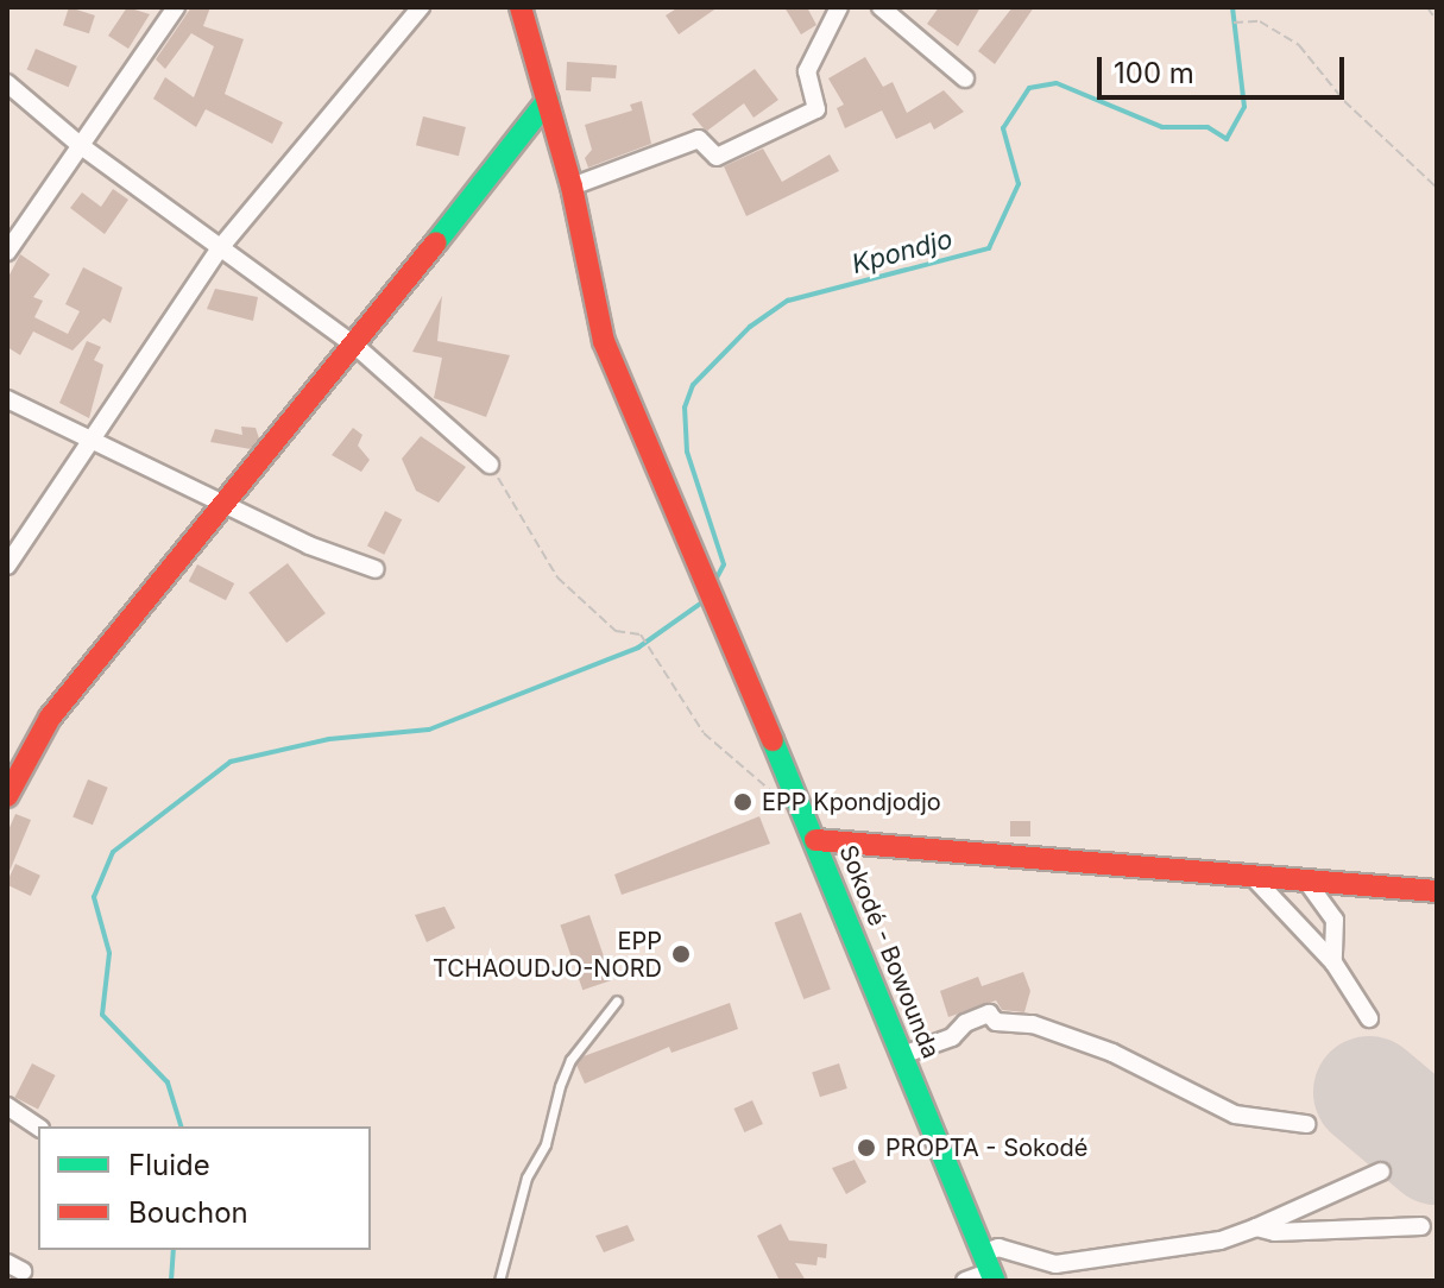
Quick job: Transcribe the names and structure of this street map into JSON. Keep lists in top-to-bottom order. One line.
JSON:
{"streets":{"street":["Sokodé - Bowounda"]},"water":["Kpondjo"],"places":["EPP Kpondjodjo","EPP TCHAOUDJO-NORD","PROPTA - Sokodé"],"legend":["Fluide","Bouchon"],"scale_bar":"100 m"}
